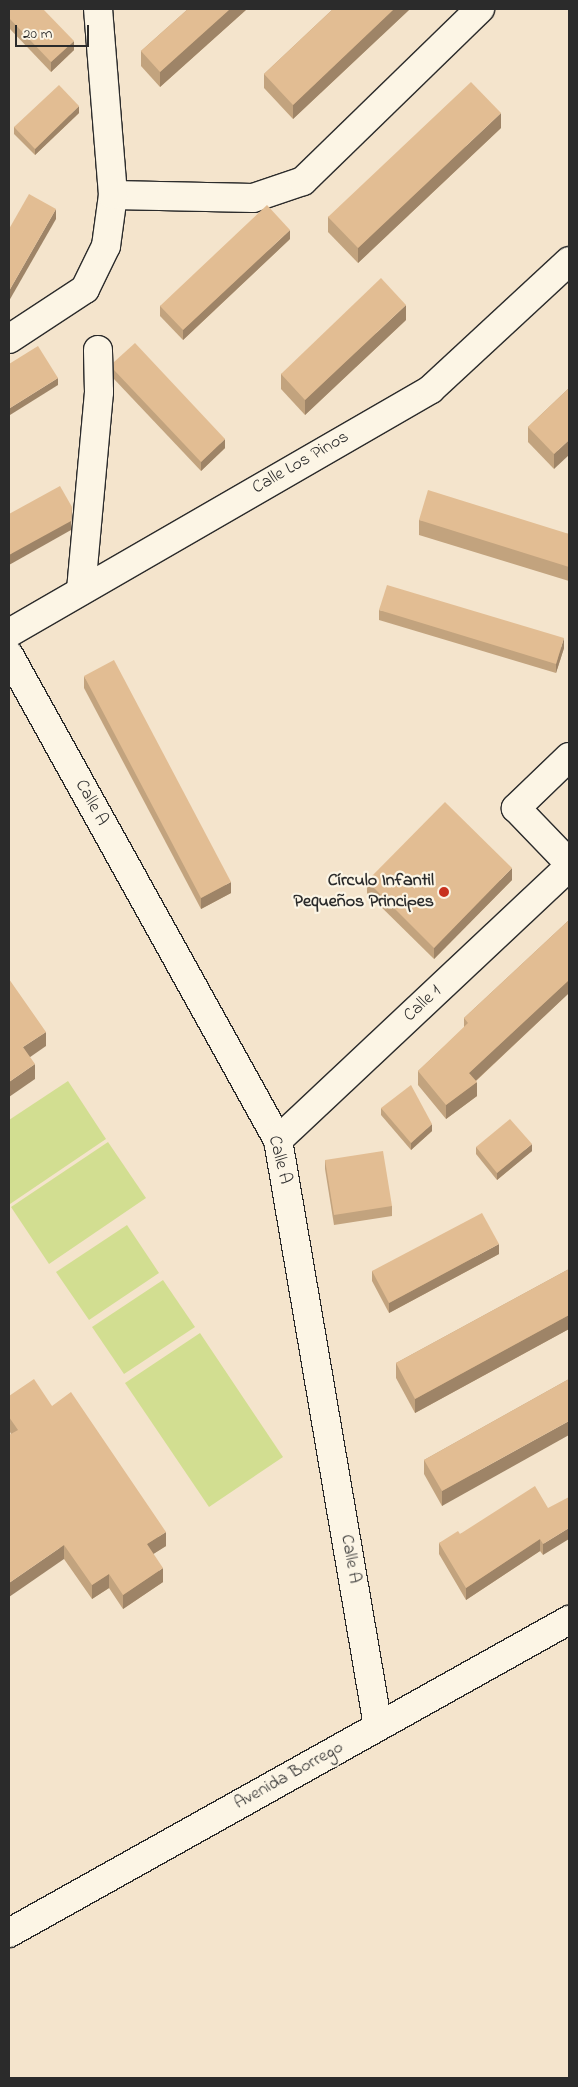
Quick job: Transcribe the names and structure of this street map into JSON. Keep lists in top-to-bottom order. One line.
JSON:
{"streets":{"street":["Calle Los Pinos","Calle A","Calle 1","Avenida Borrego"]},"crossings":[["Calle A","Calle 1"],["Calle A","Avenida Borrego"]],"places":["Círculo Infantil Pequeños Principes"],"scale_bar":"20 m"}
